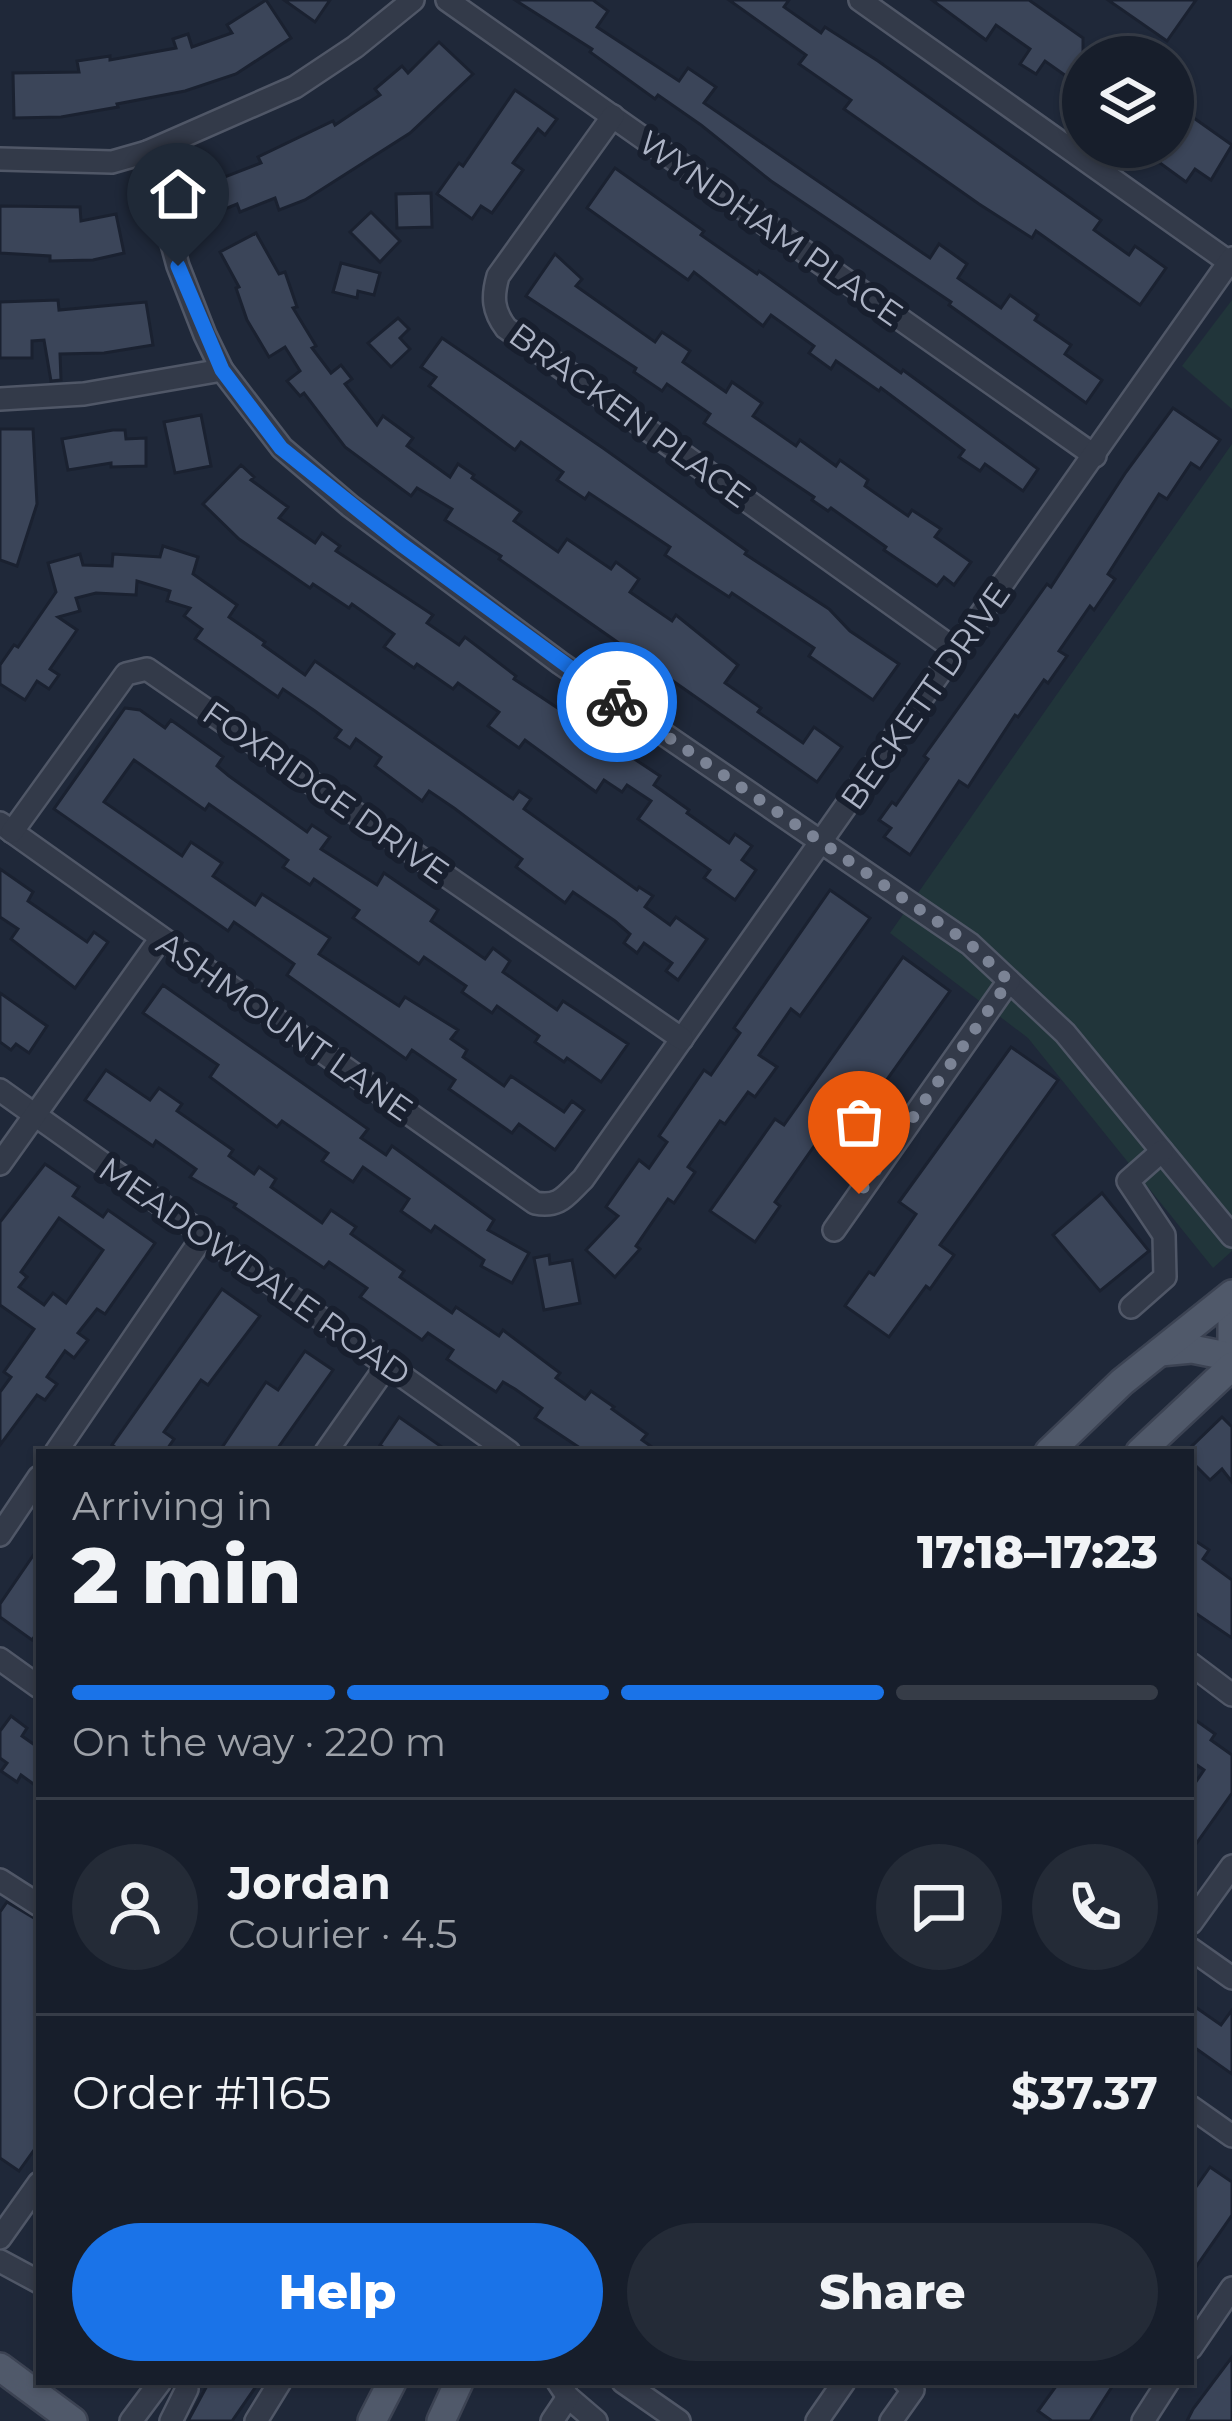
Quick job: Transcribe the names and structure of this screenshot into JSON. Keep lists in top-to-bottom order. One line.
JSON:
{"streets":{"street":["WYNDHAM PLACE","BRACKEN PLACE","BECKETT DRIVE","FOXRIDGE DRIVE","ASHMOUNT LANE","MEADOWDALE ROAD"]},"crossings":[["WYNDHAM PLACE","BRACKEN PLACE"],["WYNDHAM PLACE","BECKETT DRIVE"],["BRACKEN PLACE","BECKETT DRIVE"],["BECKETT DRIVE","FOXRIDGE DRIVE"],["BECKETT DRIVE","ASHMOUNT LANE"],["FOXRIDGE DRIVE","ASHMOUNT LANE"]],"page":{"heading":["2 min","Arriving in","17:18–17:23"],"panel":["Jordan","Courier · 4.5","Order #1165","$37.37"],"bar":"On the way · 220 m","buttons":["Help","Share"]}}
